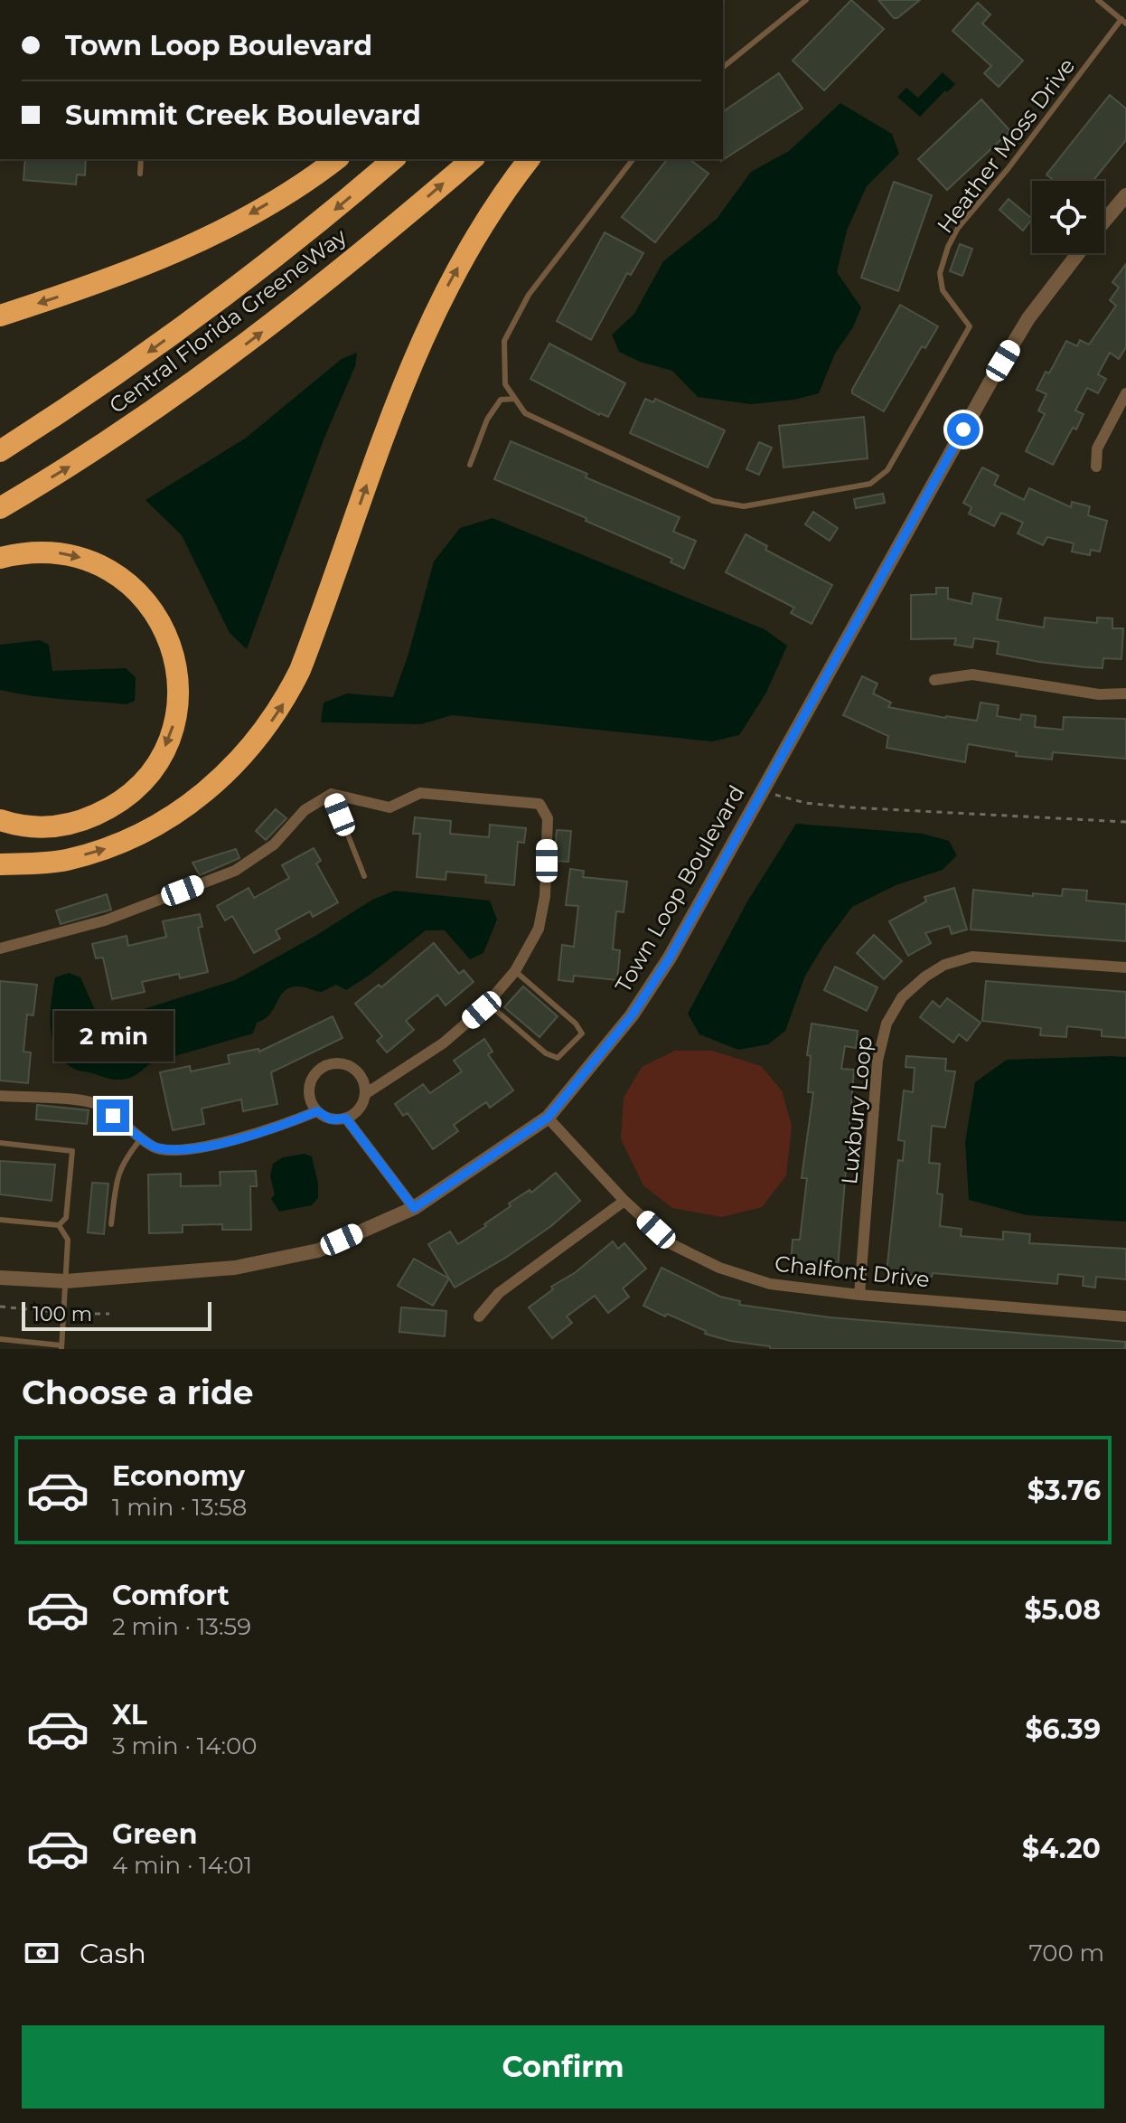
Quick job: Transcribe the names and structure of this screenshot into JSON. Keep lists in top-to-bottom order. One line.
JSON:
{"streets":{"highway":["Central Florida GreeneWay"],"street":["Town Loop Boulevard","Luxbury Loop","Chalfont Drive"],"lane":["Heather Moss Drive"]},"crossings":[["Town Loop Boulevard","Chalfont Drive"],["Luxbury Loop","Chalfont Drive"]],"scale_bar":"100 m","page":{"banner":["Town Loop Boulevard","Summit Creek Boulevard"],"bubble":"2 min","scale":"100 m","heading":"Choose a ride","list":[{"name":"Economy","note":"1 min · 13:58","value":"$3.76"},{"name":"Comfort","note":"2 min · 13:59","value":"$5.08"},{"name":"XL","note":"3 min · 14:00","value":"$6.39"},{"name":"Green","note":"4 min · 14:01","value":"$4.20"}],"pay":["Cash","700 m"],"buttons":"Confirm"}}
